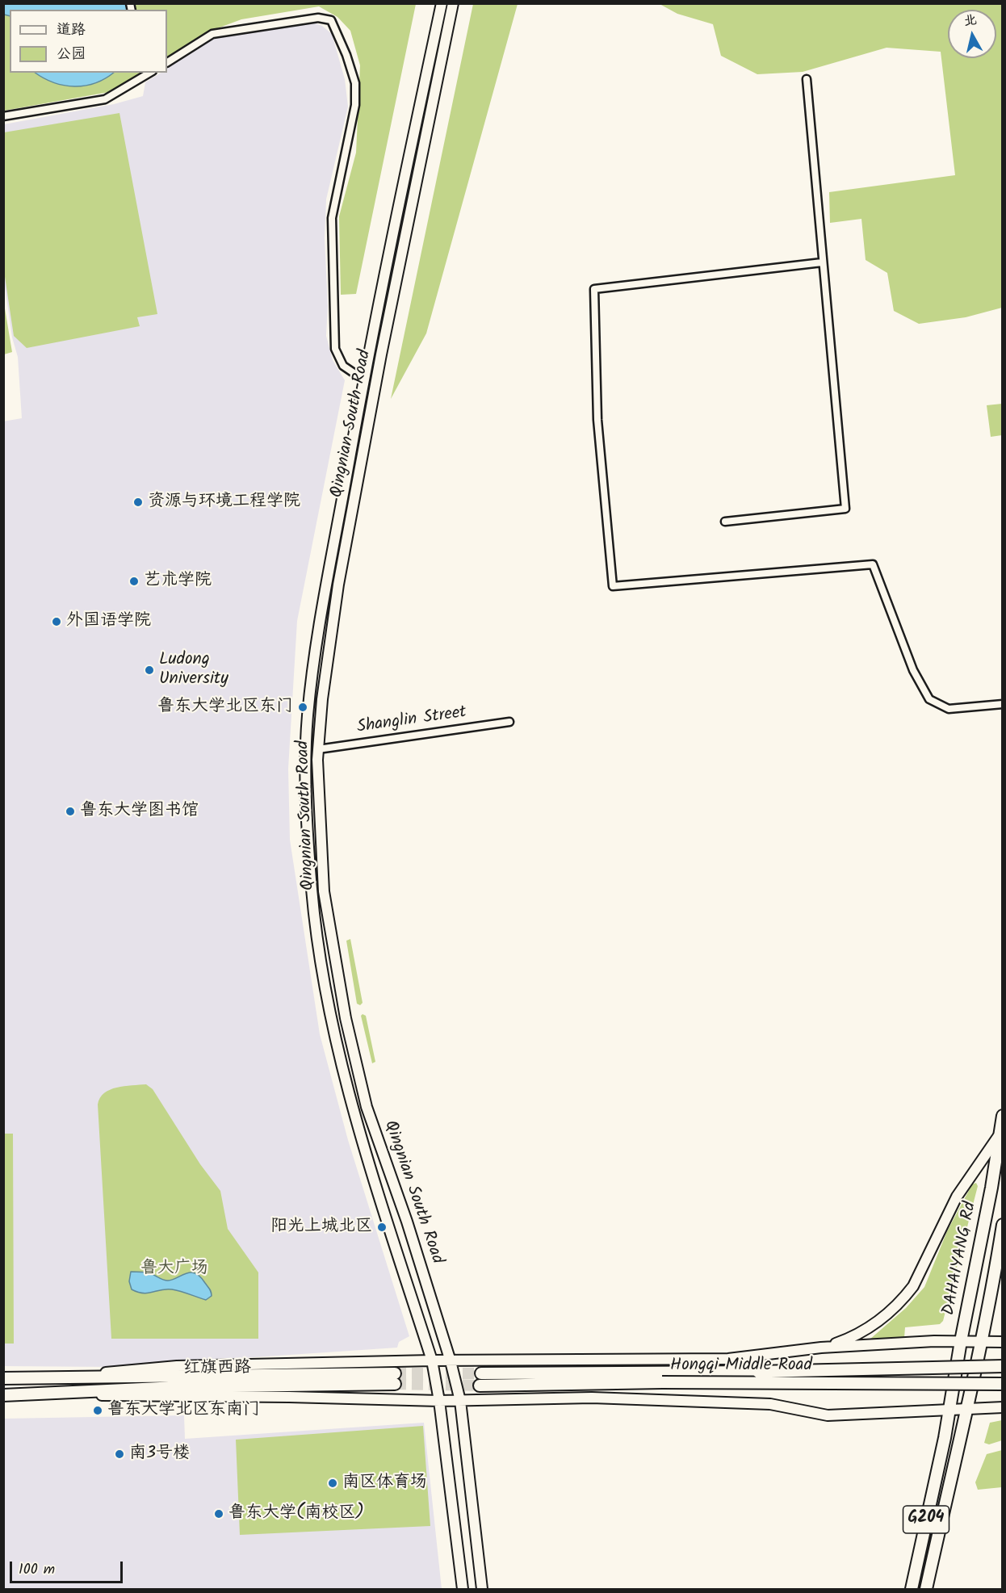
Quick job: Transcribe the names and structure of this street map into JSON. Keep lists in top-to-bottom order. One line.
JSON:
{"streets":{"main road":["Qingnian South Road","DAHAIYANG Rd","Hongqi Middle Road","红旗西路","G204"],"street":["Shanglin Street"]},"crossings":[["Qingnian South Road","Shanglin Street"],["DAHAIYANG Rd","G204"]],"parks":["鲁大广场"],"places":["资源与环境工程学院","艺术学院","外国语学院","Ludong University","鲁东大学北区东门","鲁东大学图书馆","阳光上城北区","鲁东大学北区东南门","南3号楼","南区体育场","鲁东大学(南校区)"],"legend":["道路","公园"],"scale_bar":"100 m","north":"top"}
